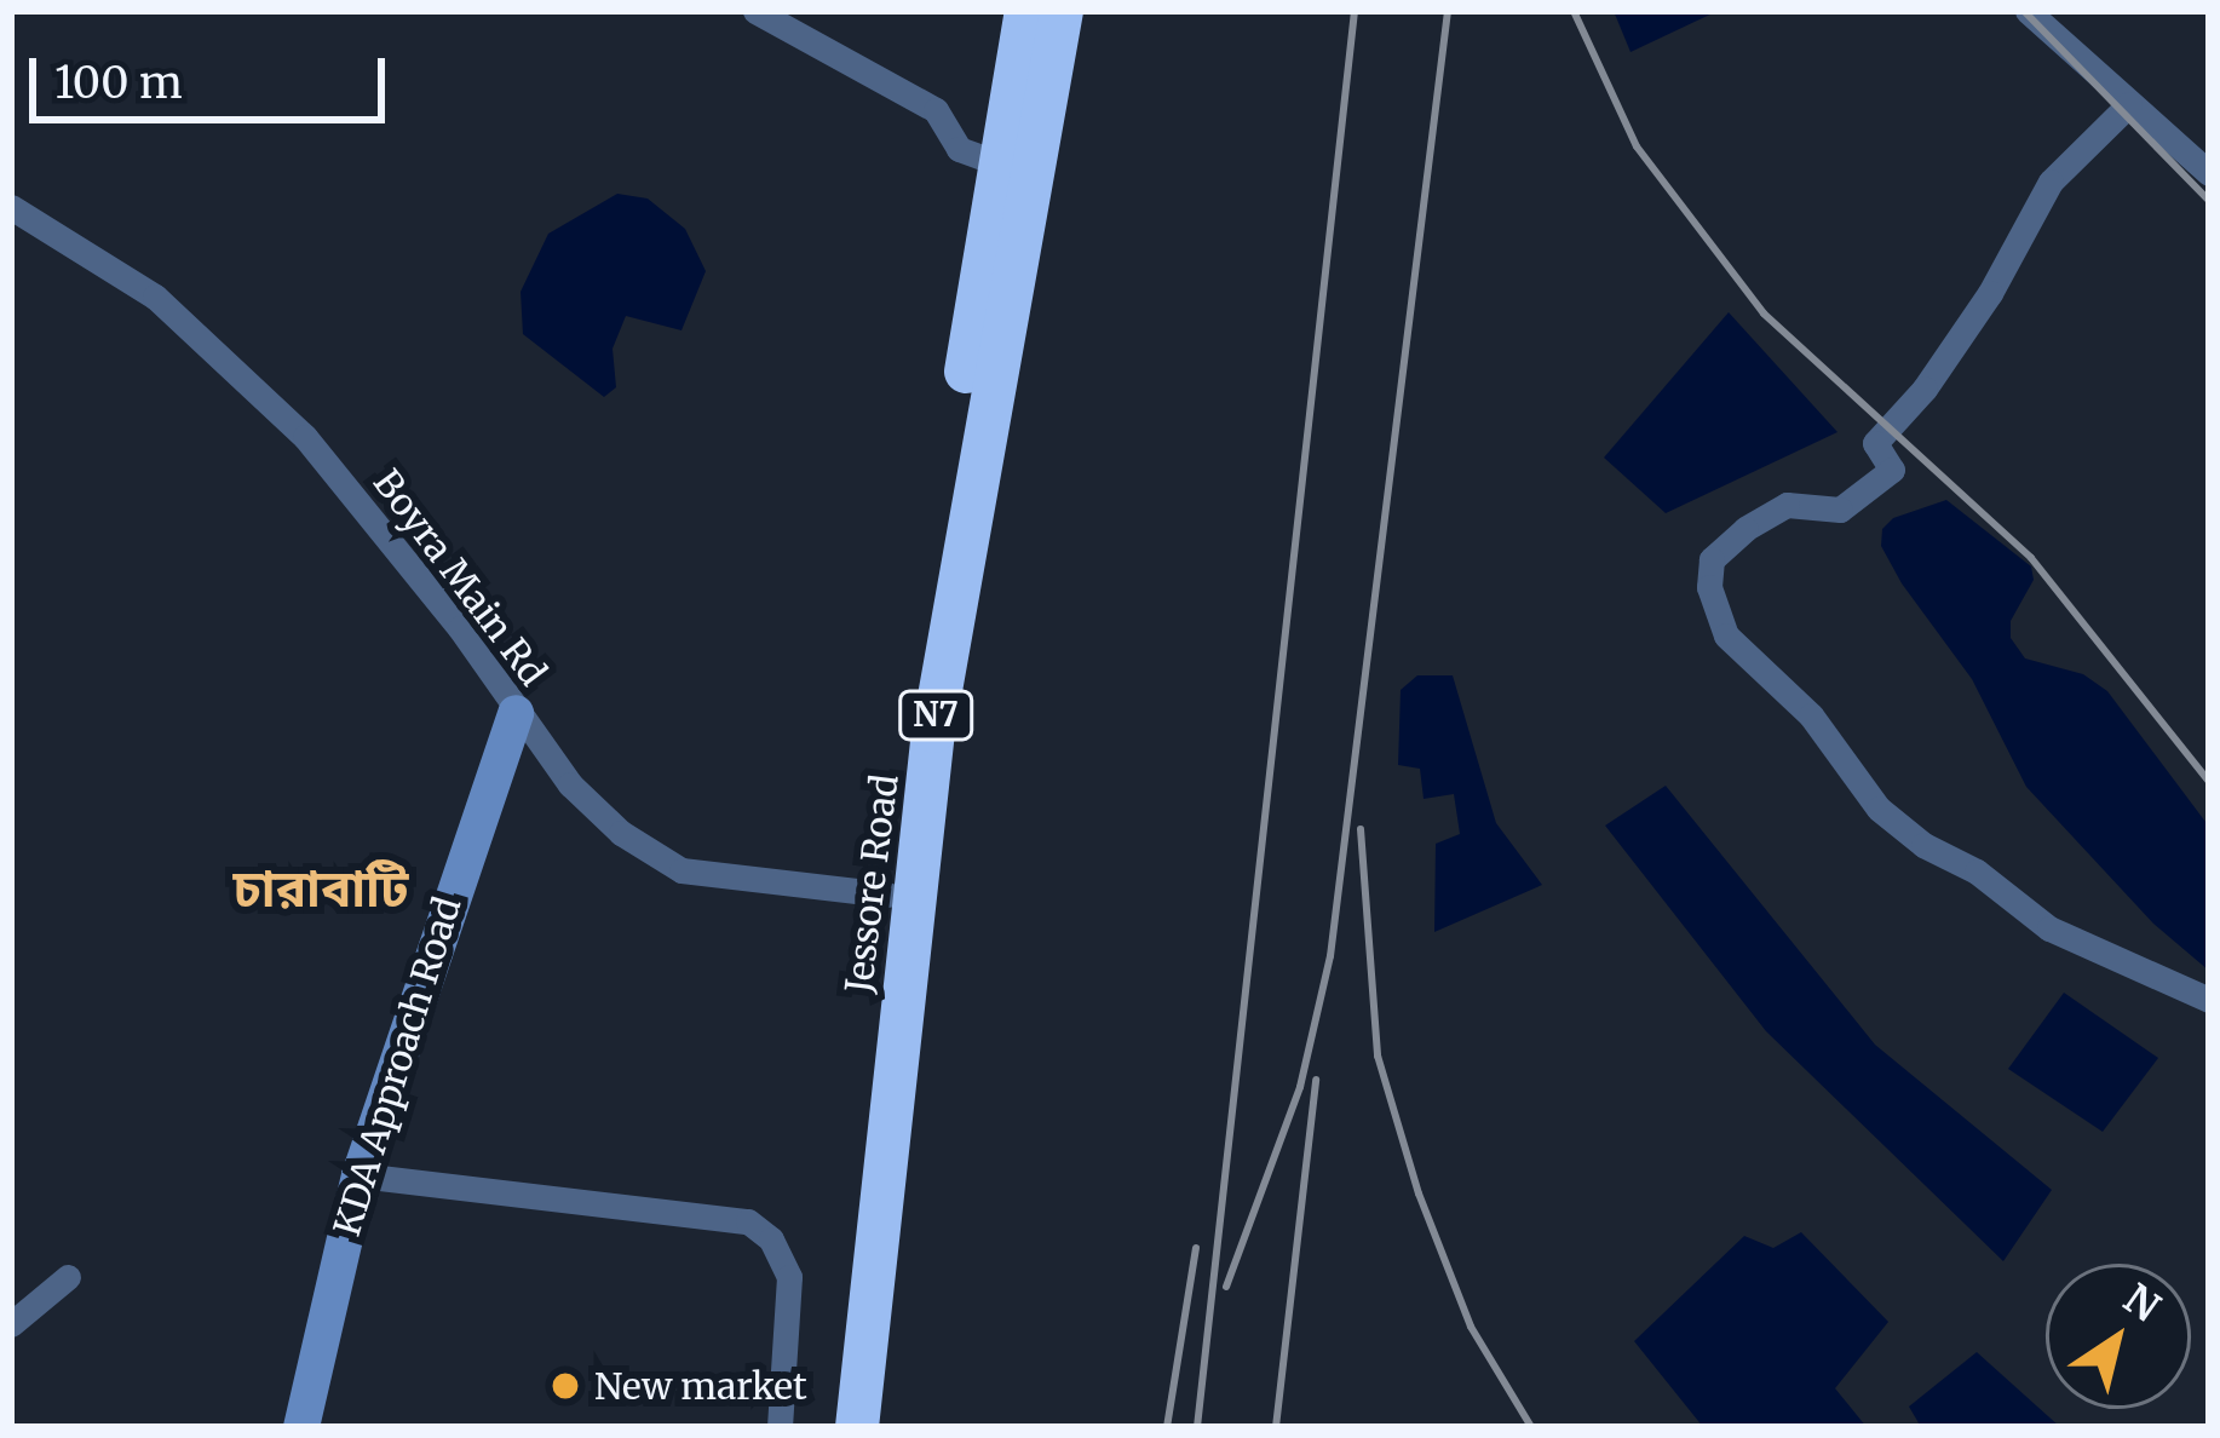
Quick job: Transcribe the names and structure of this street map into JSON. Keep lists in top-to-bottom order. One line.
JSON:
{"streets":{"highway":["N7","Jessore Road"],"street":["Boyra Main Rd","KDA Approach Road"]},"crossings":[["Boyra Main Rd","Jessore Road"],["Boyra Main Rd","KDA Approach Road"]],"districts":["চারাবাটি"],"places":["New market"],"scale_bar":"100 m","north":"top right"}
